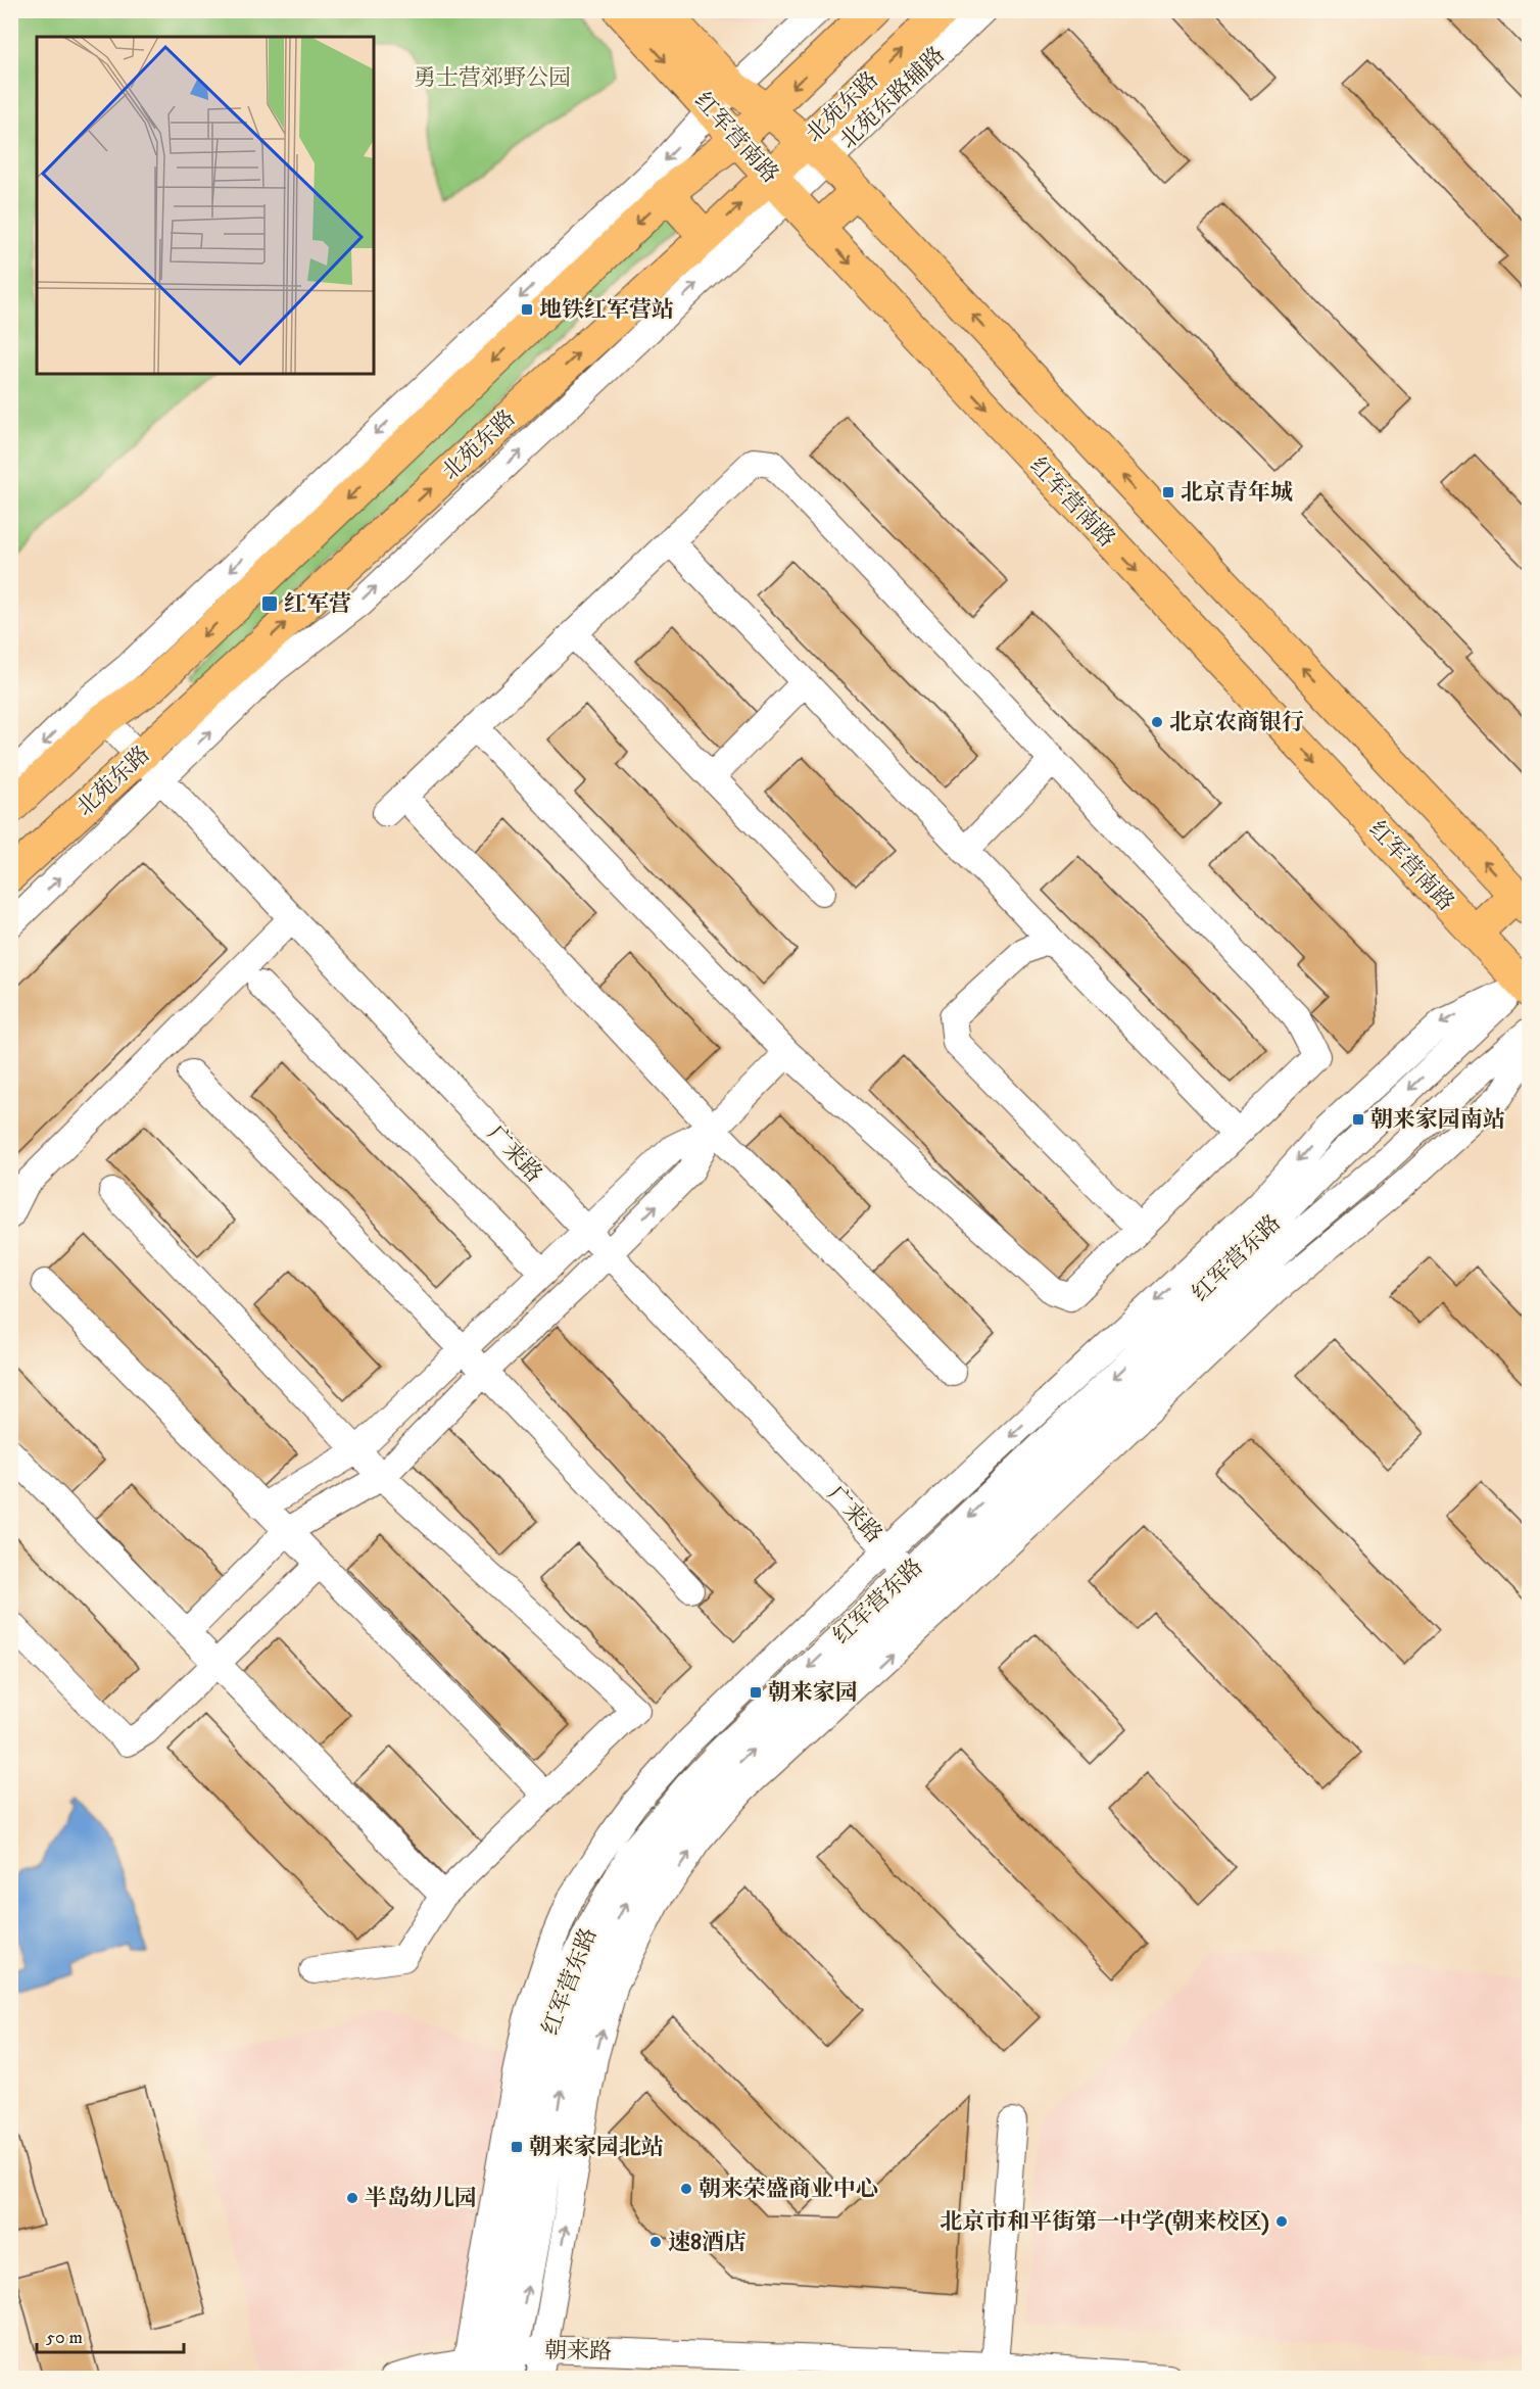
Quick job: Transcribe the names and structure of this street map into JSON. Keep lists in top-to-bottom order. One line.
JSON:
{"streets":{"main road":["北苑东路","红军营南路"],"street":["北苑东路辅路","广来路","红军营东路","朝来路"]},"crossings":[["北苑东路辅路","北苑东路"],["北苑东路辅路","红军营南路"],["北苑东路","红军营南路"],["北苑东路","广来路"],["红军营南路","红军营东路"],["广来路","红军营东路"],["红军营东路","朝来路"]],"parks":["勇士营郊野公园"],"places":{"transit":["地铁红军营站","北京青年城","红军营","朝来家园南站","朝来家园","朝来家园北站"],"other":["北京农商银行","朝来荣盛商业中心","半岛幼儿园","北京市和平街第一中学(朝来校区)","速8酒店"]},"scale_bar":"50 m"}
